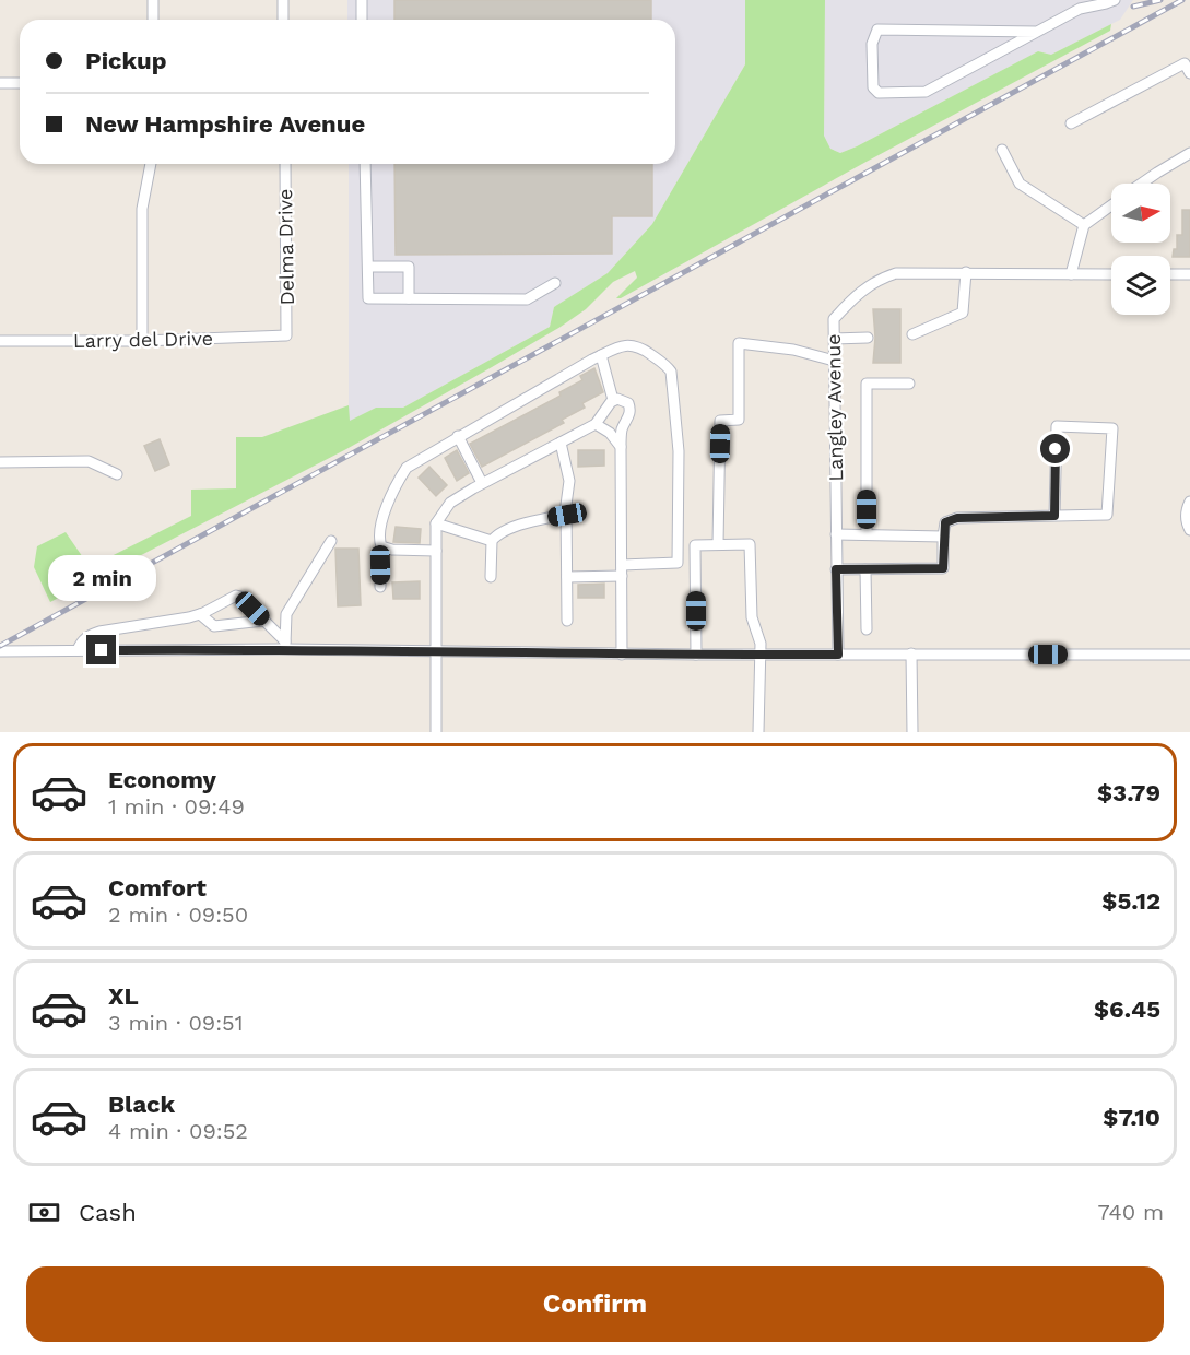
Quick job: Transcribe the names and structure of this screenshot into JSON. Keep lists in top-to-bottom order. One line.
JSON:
{"streets":{"street":["Delma Drive","Larry del Drive","Langley Avenue"]},"crossings":[["Delma Drive","Larry del Drive"]],"north":"right","page":{"banner":["Pickup","New Hampshire Avenue"],"bubble":"2 min","list":[{"name":"Economy","note":"1 min · 09:49","value":"$3.79"},{"name":"Comfort","note":"2 min · 09:50","value":"$5.12"},{"name":"XL","note":"3 min · 09:51","value":"$6.45"},{"name":"Black","note":"4 min · 09:52","value":"$7.10"}],"pay":["Cash","740 m"],"buttons":"Confirm"}}
